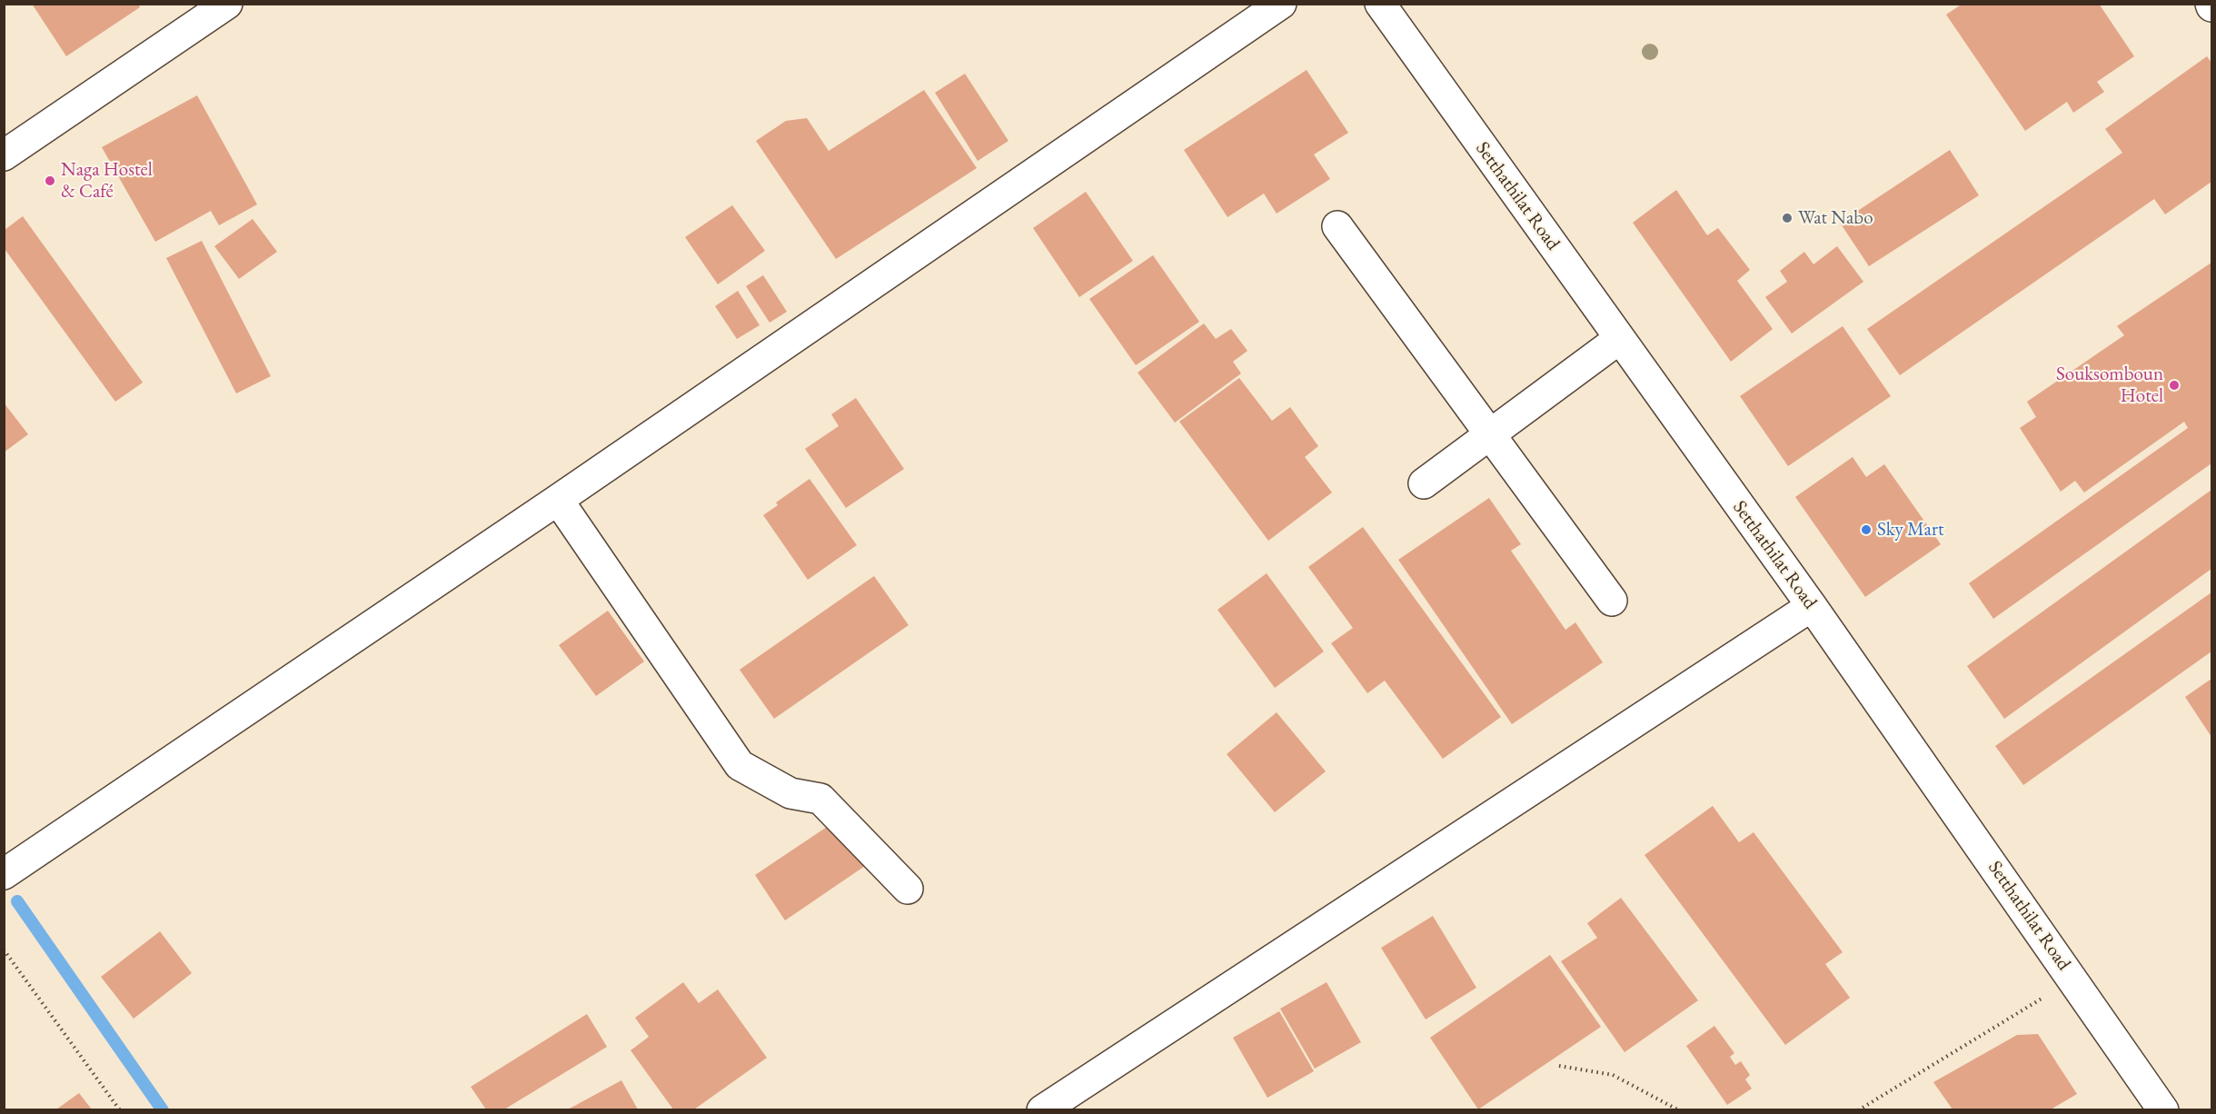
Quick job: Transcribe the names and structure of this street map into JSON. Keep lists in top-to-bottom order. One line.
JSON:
{"streets":{"street":["Setthathilat Road"]},"places":["Naga Hostel & Café","Wat Nabo","Souksomboun Hotel","Sky Mart"]}
